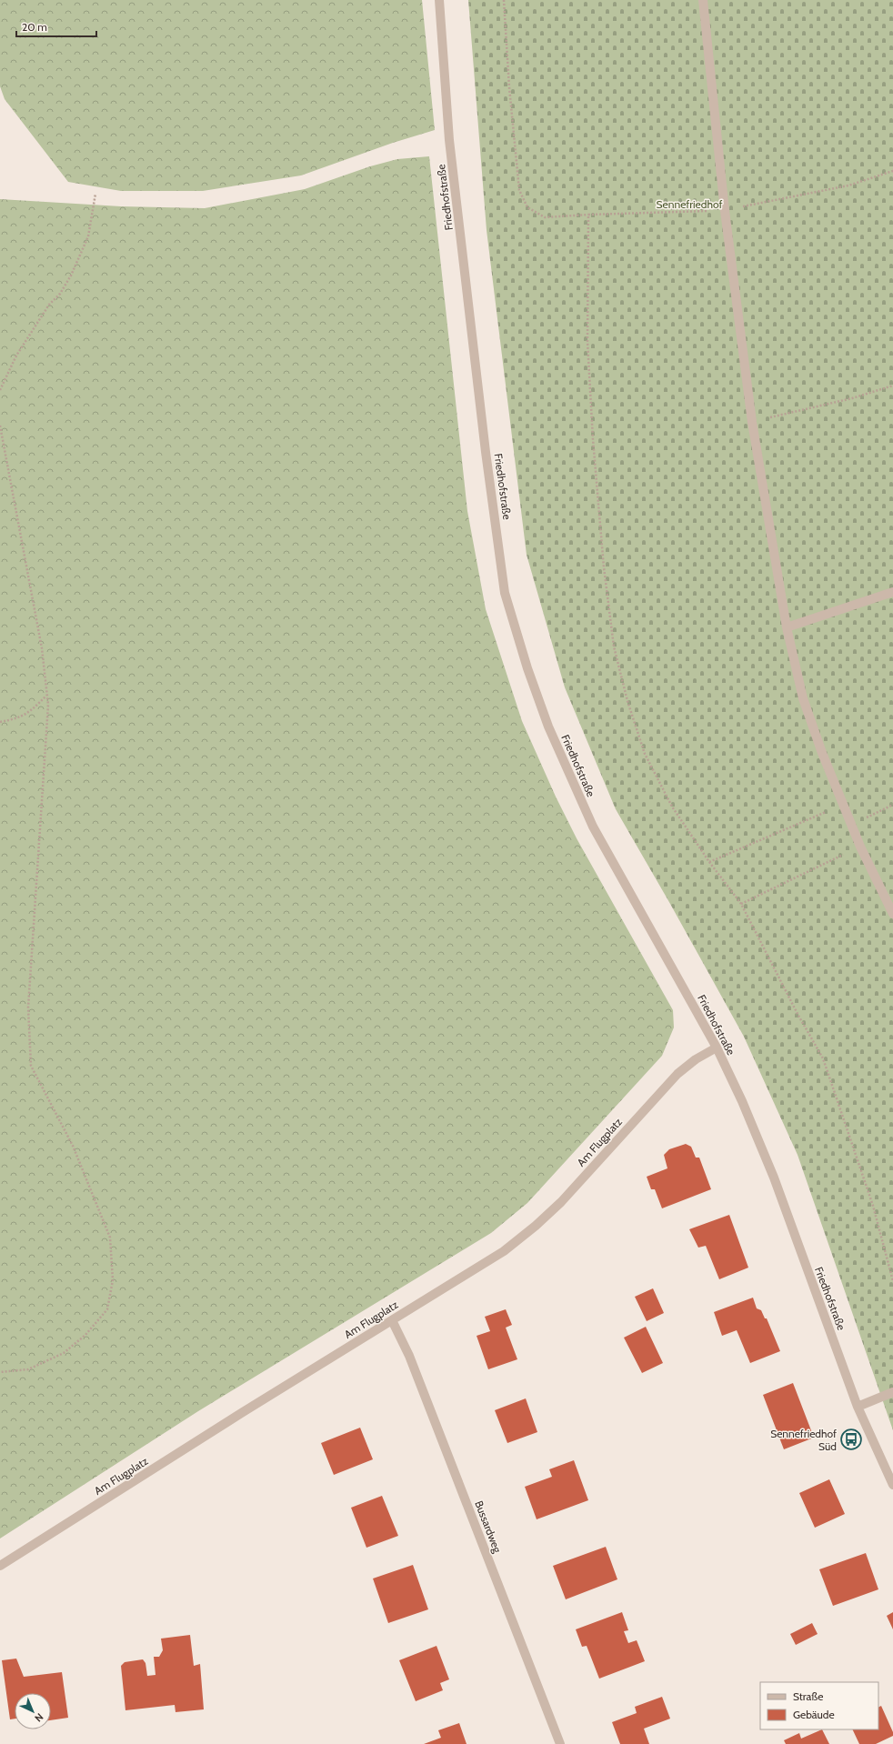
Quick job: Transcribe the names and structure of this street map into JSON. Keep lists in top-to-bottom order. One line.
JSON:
{"streets":{"street":["Friedhofstraße","Am Flugplatz","Bussardweg"]},"crossings":[["Friedhofstraße","Am Flugplatz"],["Am Flugplatz","Bussardweg"]],"parks":["Sennefriedhof"],"places":{"bus stop":["Sennefriedhof Süd"]},"legend":["Straße","Gebäude"],"scale_bar":"20 m","north":"bottom right"}
